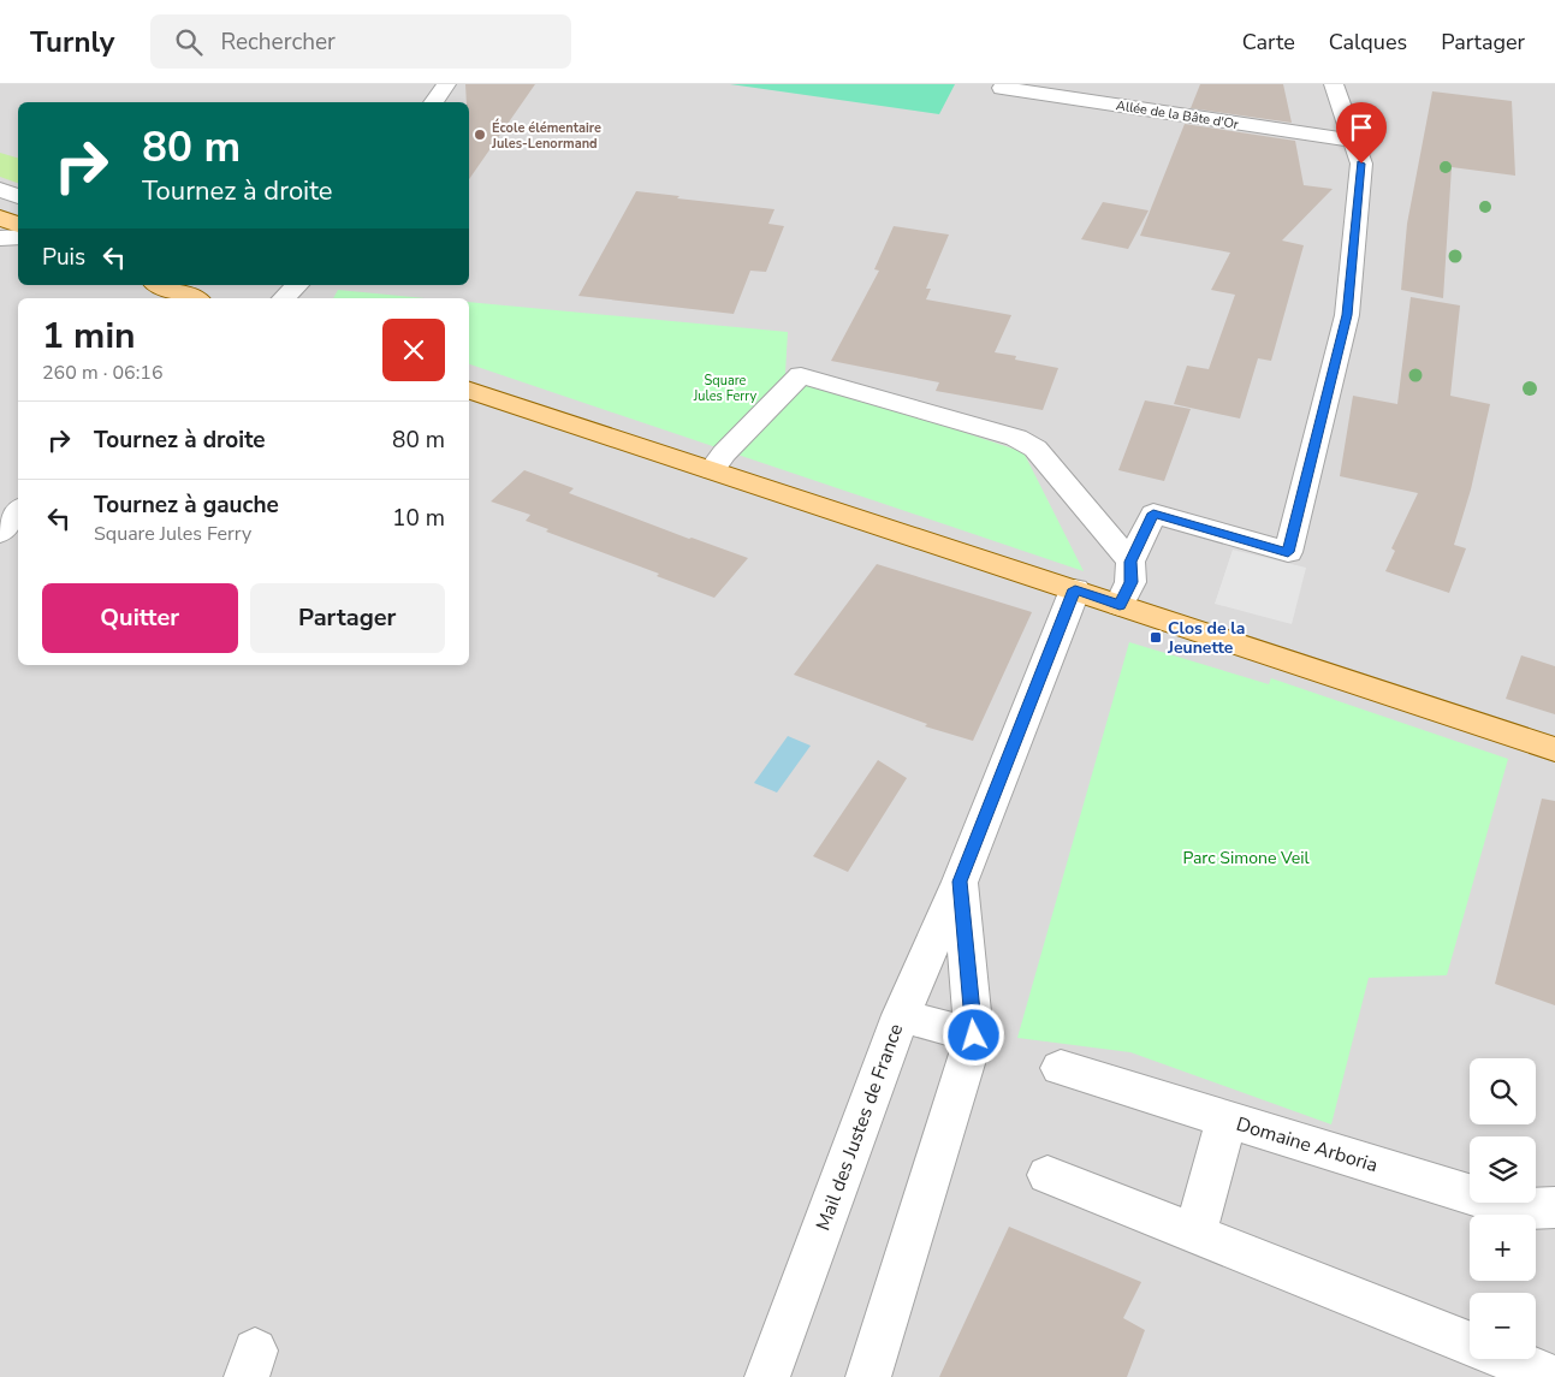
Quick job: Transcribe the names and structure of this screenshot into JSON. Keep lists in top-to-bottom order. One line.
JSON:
{"streets":{"street":["Allée de la Bâte d'Or","Mail des Justes de France","Domaine Arboria"]},"parks":["Square Jules Ferry","Parc Simone Veil"],"places":{"other":["École élémentaire Jules-Lenormand"],"transit":["Clos de la Jeunette"]},"page":{"header":"Turnly","search":"Rechercher","nav":["Carte","Calques","Partager"],"turn":["80 m","Tournez à droite"],"then":"Puis","heading":["1 min","260 m · 06:16"],"list":[{"name":"Tournez à droite","value":"80 m"},{"name":"Tournez à gauche","note":"Square Jules Ferry","value":"10 m"}],"buttons":["Quitter","Partager"],"map_buttons":["+","−"]}}
